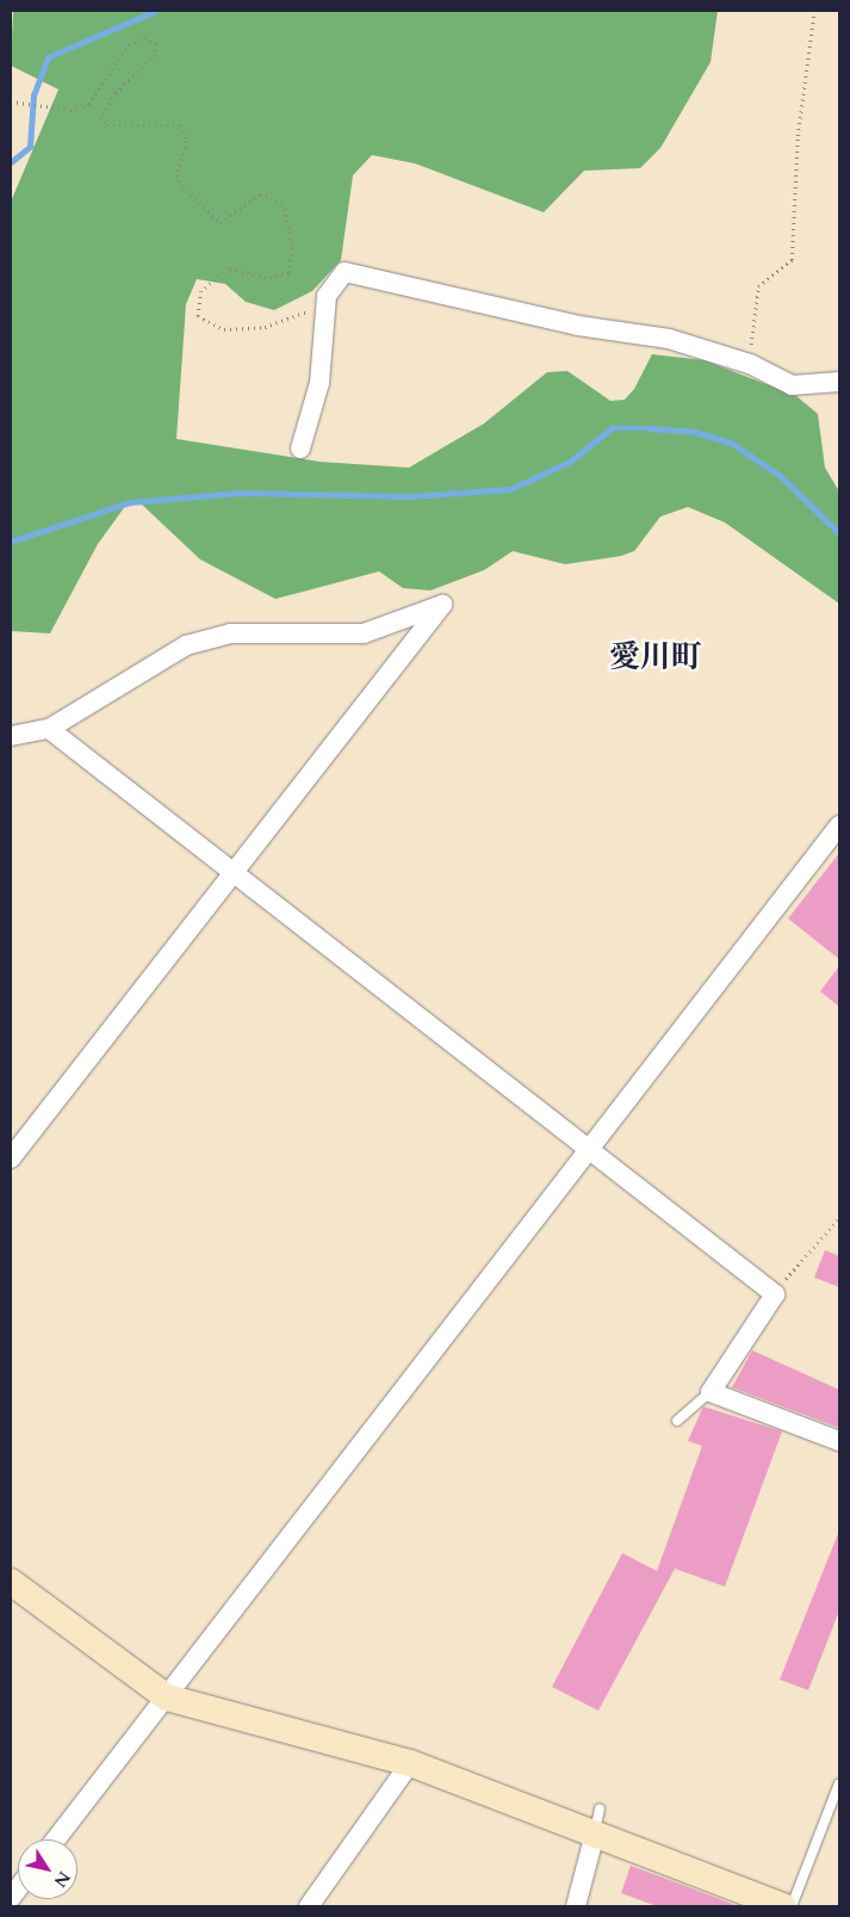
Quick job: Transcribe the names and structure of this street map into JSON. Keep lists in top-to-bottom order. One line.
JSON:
{"districts":["愛川町"],"north":"bottom right"}
